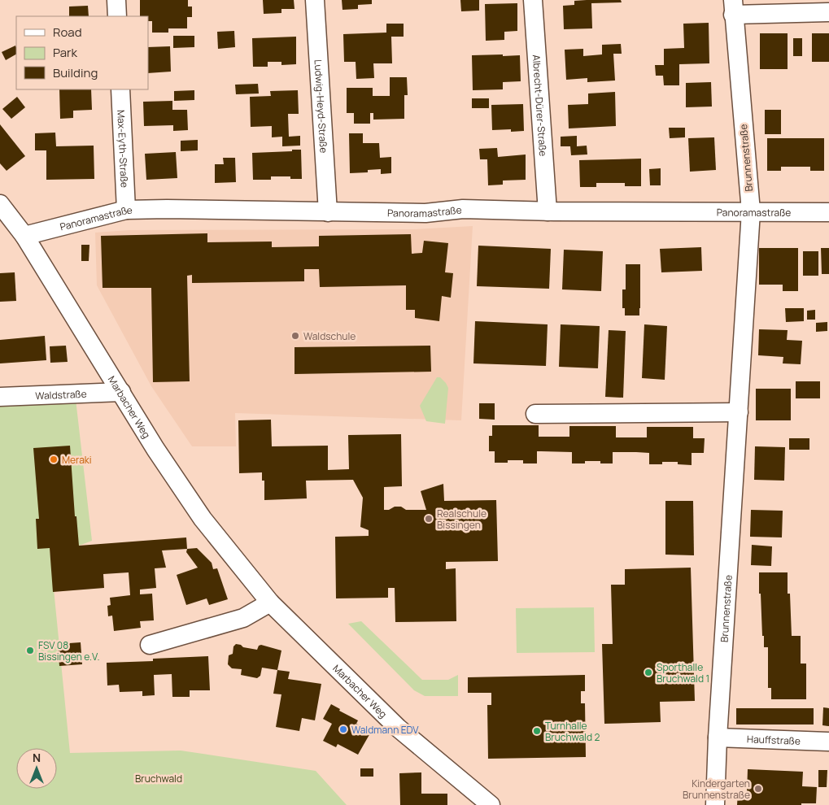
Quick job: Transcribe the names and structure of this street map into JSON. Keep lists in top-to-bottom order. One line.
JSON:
{"streets":{"street":["Ludwig-Heyd-Straße","Albrecht-Dürer-Straße","Max-Eyth-Straße","Brunnenstraße","Panoramastraße","Waldstraße","Marbacher Weg","Hauffstraße"]},"crossings":[["Ludwig-Heyd-Straße","Panoramastraße"],["Albrecht-Dürer-Straße","Panoramastraße"],["Max-Eyth-Straße","Panoramastraße"],["Brunnenstraße","Panoramastraße"],["Brunnenstraße","Hauffstraße"],["Panoramastraße","Marbacher Weg"],["Waldstraße","Marbacher Weg"]],"parks":["Bruchwald"],"places":["Waldschule","Meraki","Realschule Bissingen","FSV 08 Bissingen e.V.","Sporthalle Bruchwald 1","Waldmann EDV","Turnhalle Bruchwald 2","Kindergarten Brunnenstraße"],"legend":["Road","Park","Building"],"north":"top"}
